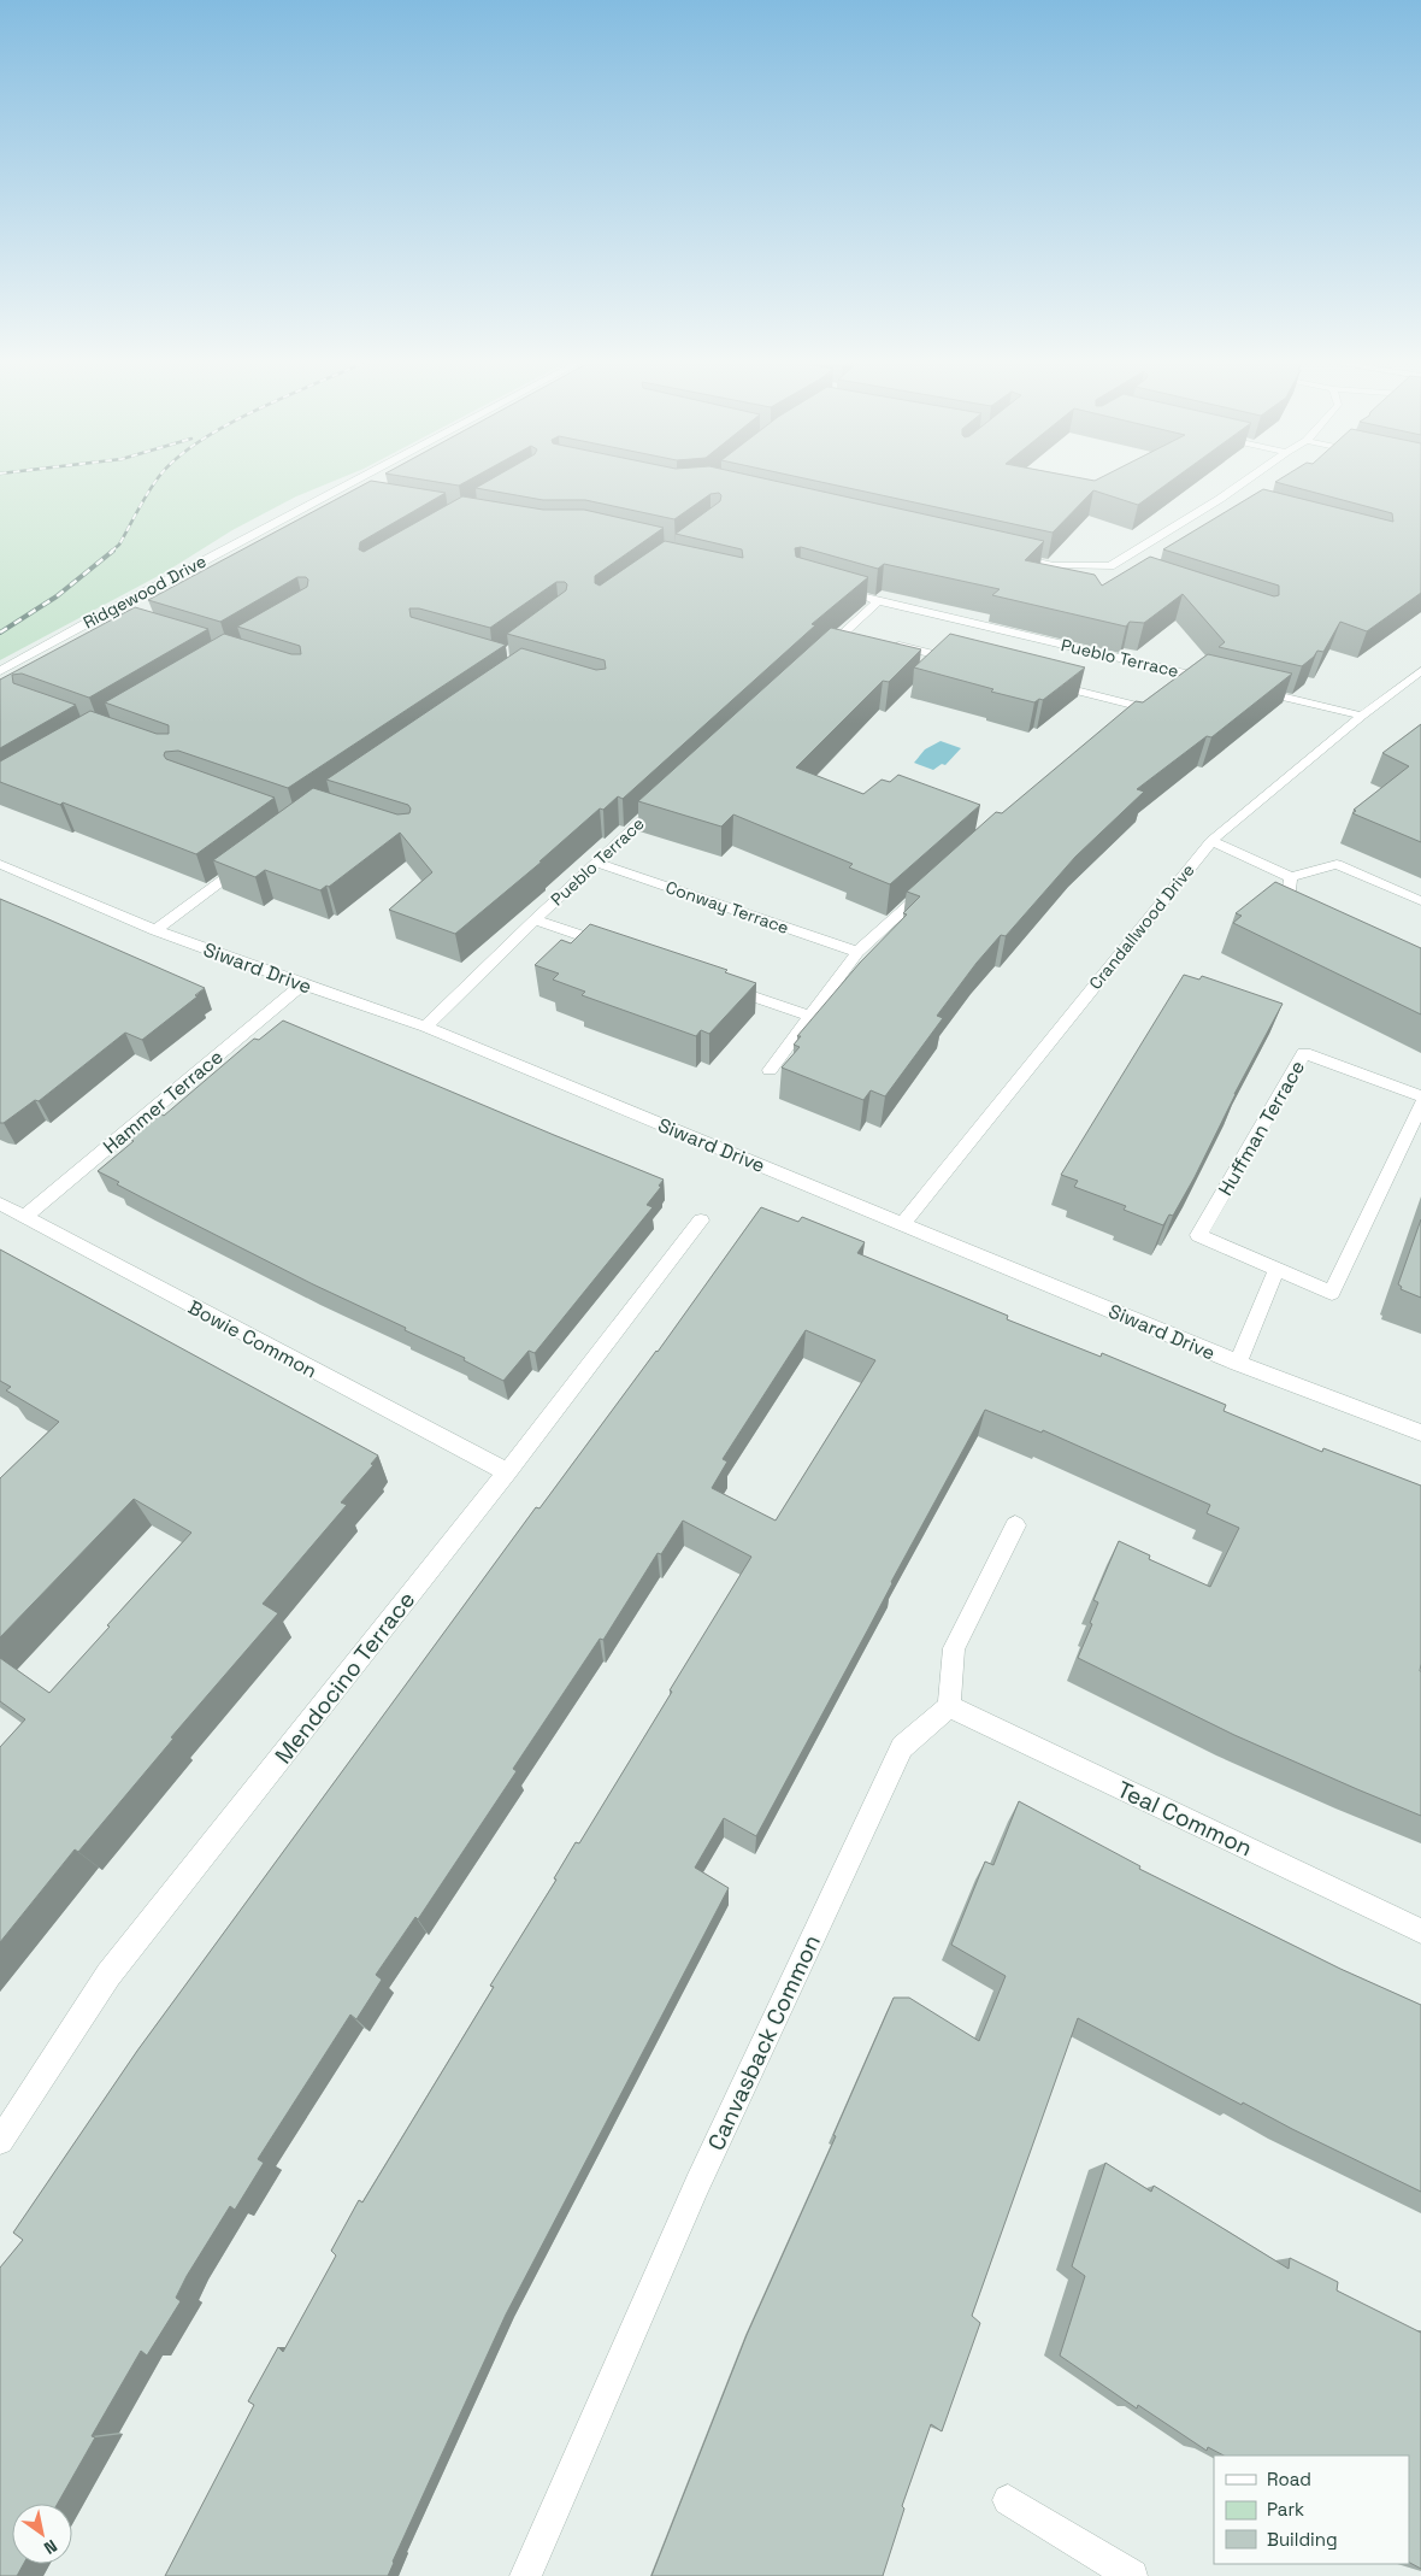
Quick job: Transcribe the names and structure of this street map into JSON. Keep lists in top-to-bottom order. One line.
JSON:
{"streets":{"street":["Ridgewood Drive","Pueblo Terrace","Conway Terrace","Crandallwood Drive","Siward Drive","Hammer Terrace","Huffman Terrace","Bowie Common","Mendocino Terrace","Teal Common","Canvasback Common"]},"crossings":[["Pueblo Terrace","Conway Terrace"],["Pueblo Terrace","Siward Drive"],["Crandallwood Drive","Siward Drive"],["Siward Drive","Hammer Terrace"],["Hammer Terrace","Bowie Common"],["Bowie Common","Mendocino Terrace"],["Teal Common","Canvasback Common"]],"legend":["Road","Park","Building"],"north":"bottom right"}
